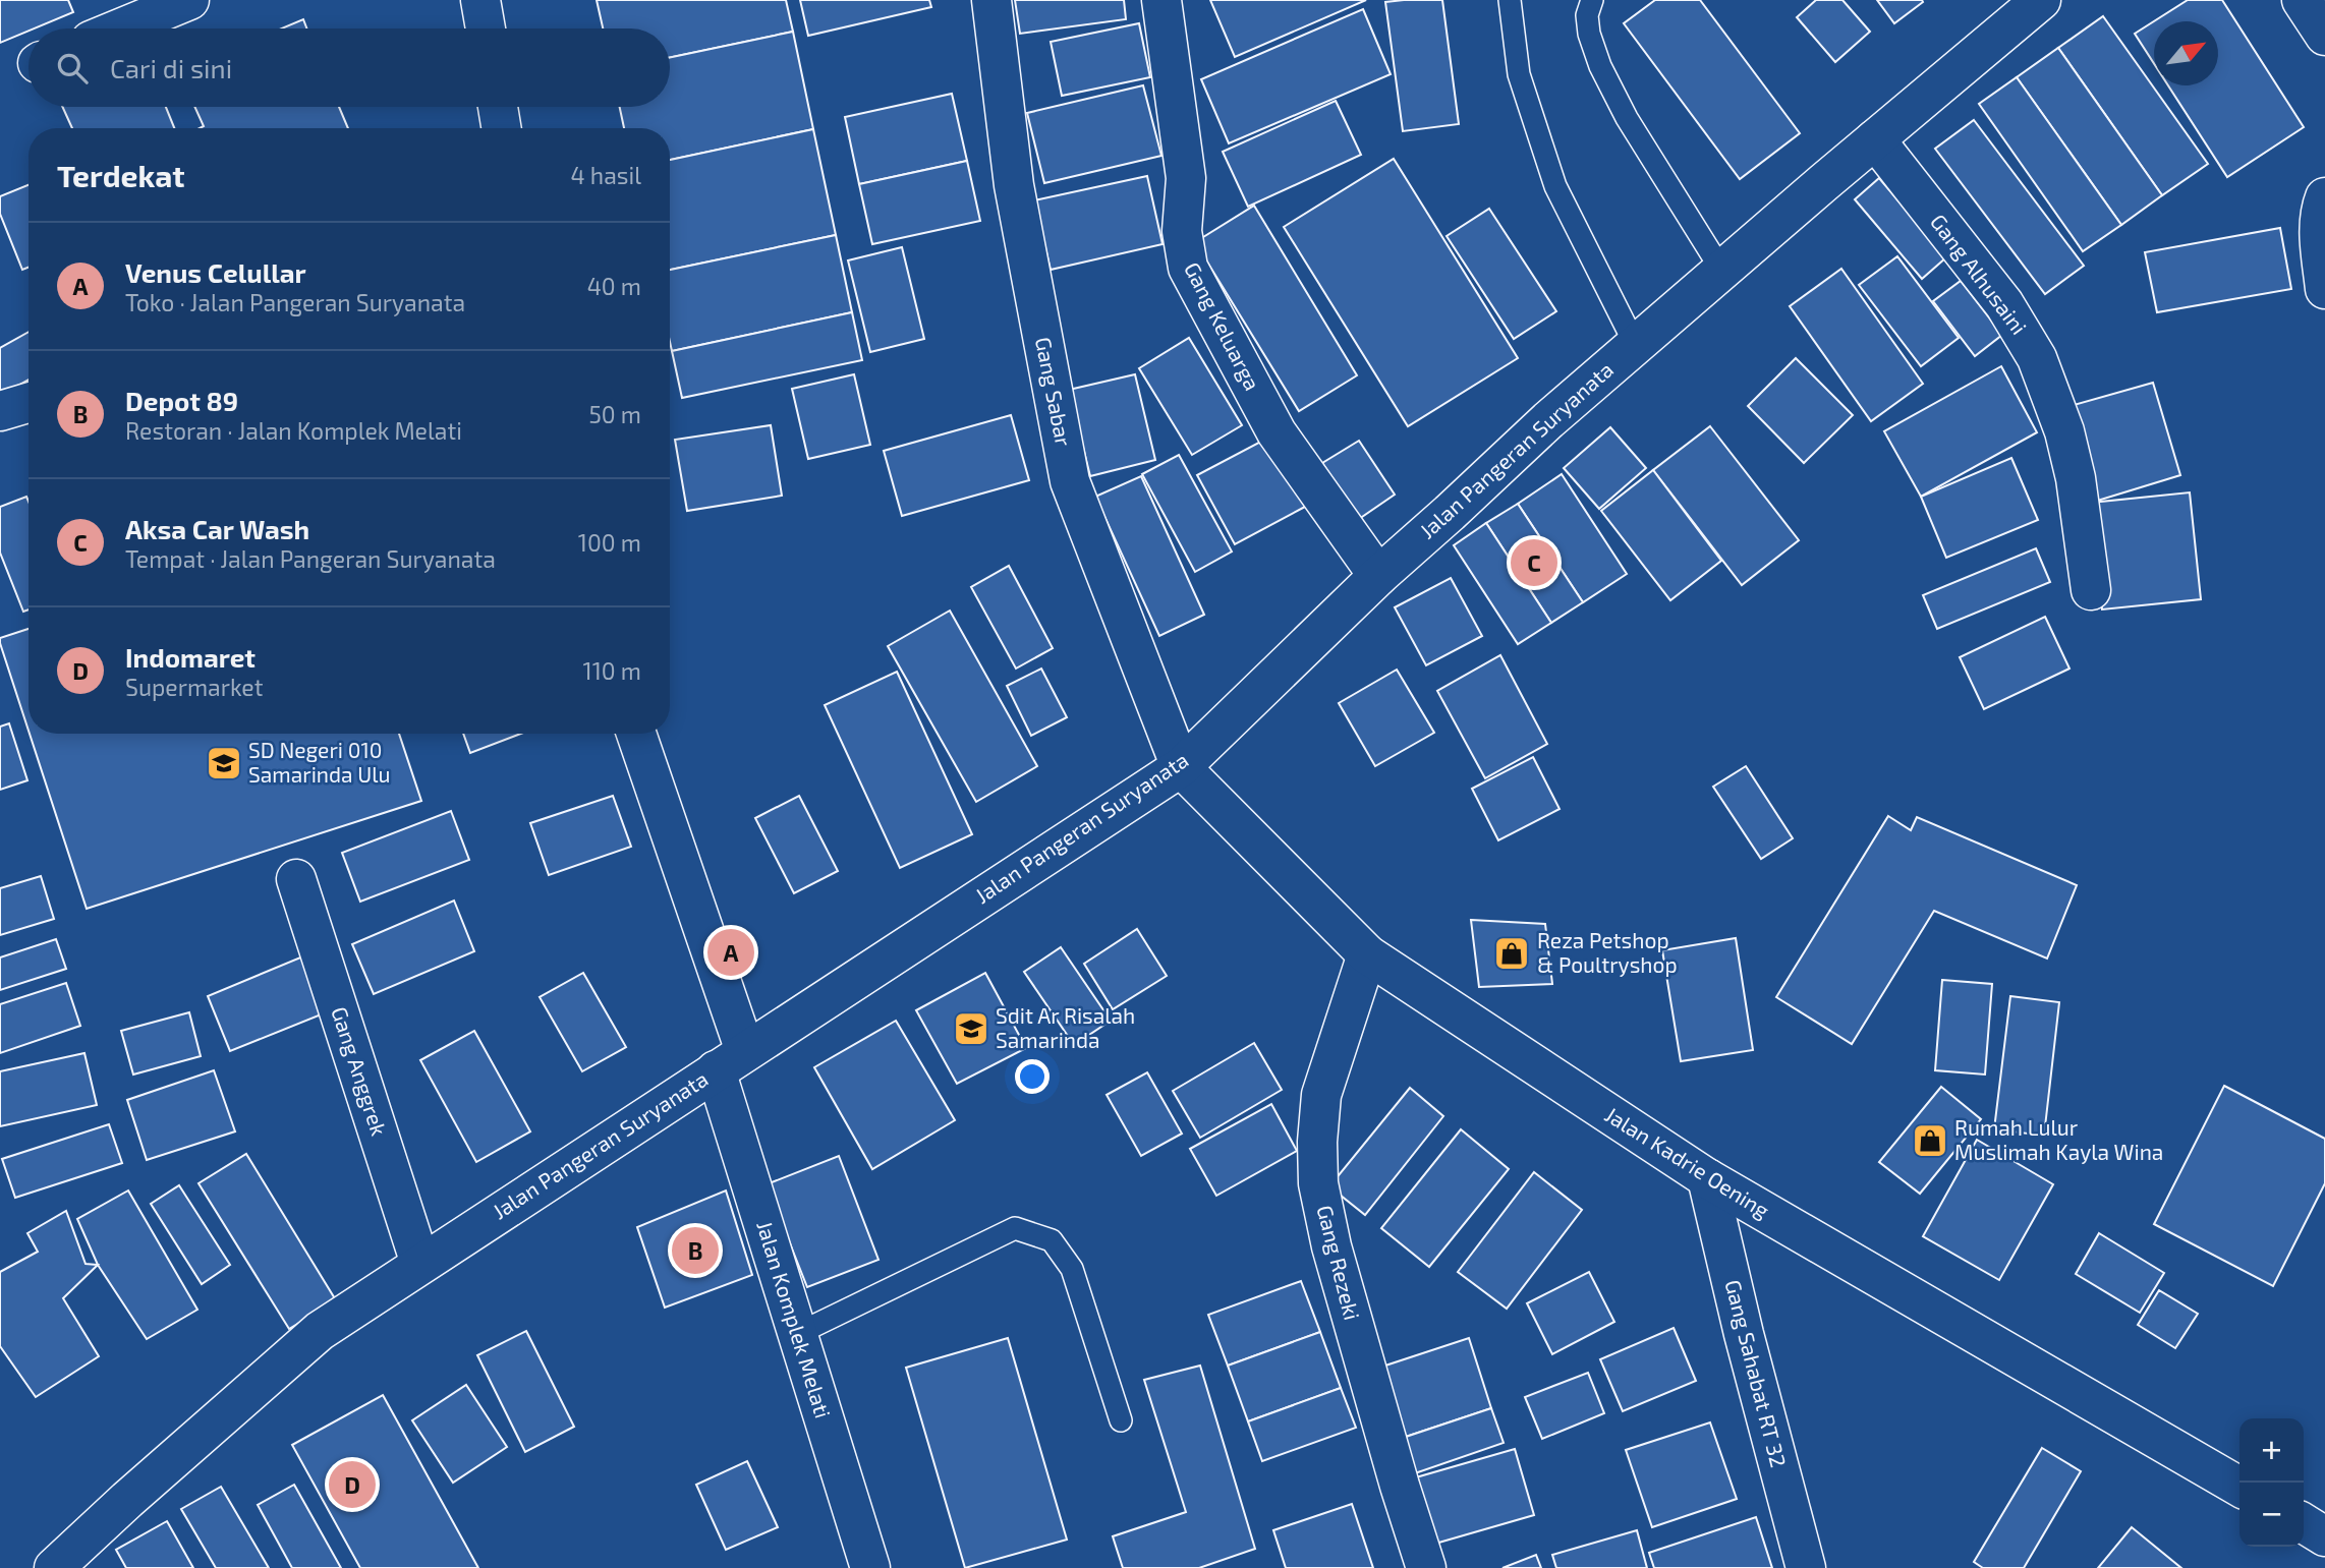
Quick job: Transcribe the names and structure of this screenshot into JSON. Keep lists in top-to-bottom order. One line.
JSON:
{"streets":{"street":["Gang Alhusaini","Gang Keluarga","Gang Sabar","Jalan Pangeran Suryanata","Gang Anggrek","Jalan Kadrie Oening","Gang Rezeki","Jalan Komplek Melati","Gang Sahabat RT 32"]},"crossings":[["Gang Alhusaini","Jalan Pangeran Suryanata"],["Gang Keluarga","Jalan Pangeran Suryanata"],["Gang Sabar","Jalan Pangeran Suryanata"],["Gang Sabar","Jalan Kadrie Oening"],["Jalan Pangeran Suryanata","Gang Anggrek"],["Jalan Pangeran Suryanata","Jalan Kadrie Oening"],["Jalan Pangeran Suryanata","Jalan Komplek Melati"],["Jalan Kadrie Oening","Gang Rezeki"],["Jalan Kadrie Oening","Gang Sahabat RT 32"]],"places":{"school or university":["SD Negeri 010 Samarinda Ulu","Sdit Ar Risalah Samarinda"],"shop":["Reza Petshop & Poultryshop","Rumah Lulur Muslimah Kayla Wina"]},"north":"top right","page":{"search":"Cari di sini","heading":["Terdekat","4 hasil"],"list":[{"mark":"A","name":"Venus Celullar","note":"Toko · Jalan Pangeran Suryanata","value":"40 m"},{"mark":"B","name":"Depot 89","note":"Restoran · Jalan Komplek Melati","value":"50 m"},{"mark":"C","name":"Aksa Car Wash","note":"Tempat · Jalan Pangeran Suryanata","value":"100 m"},{"mark":"D","name":"Indomaret","note":"Supermarket","value":"110 m"}],"pins":["C","A","B","D"],"map_buttons":["+","−"]}}
